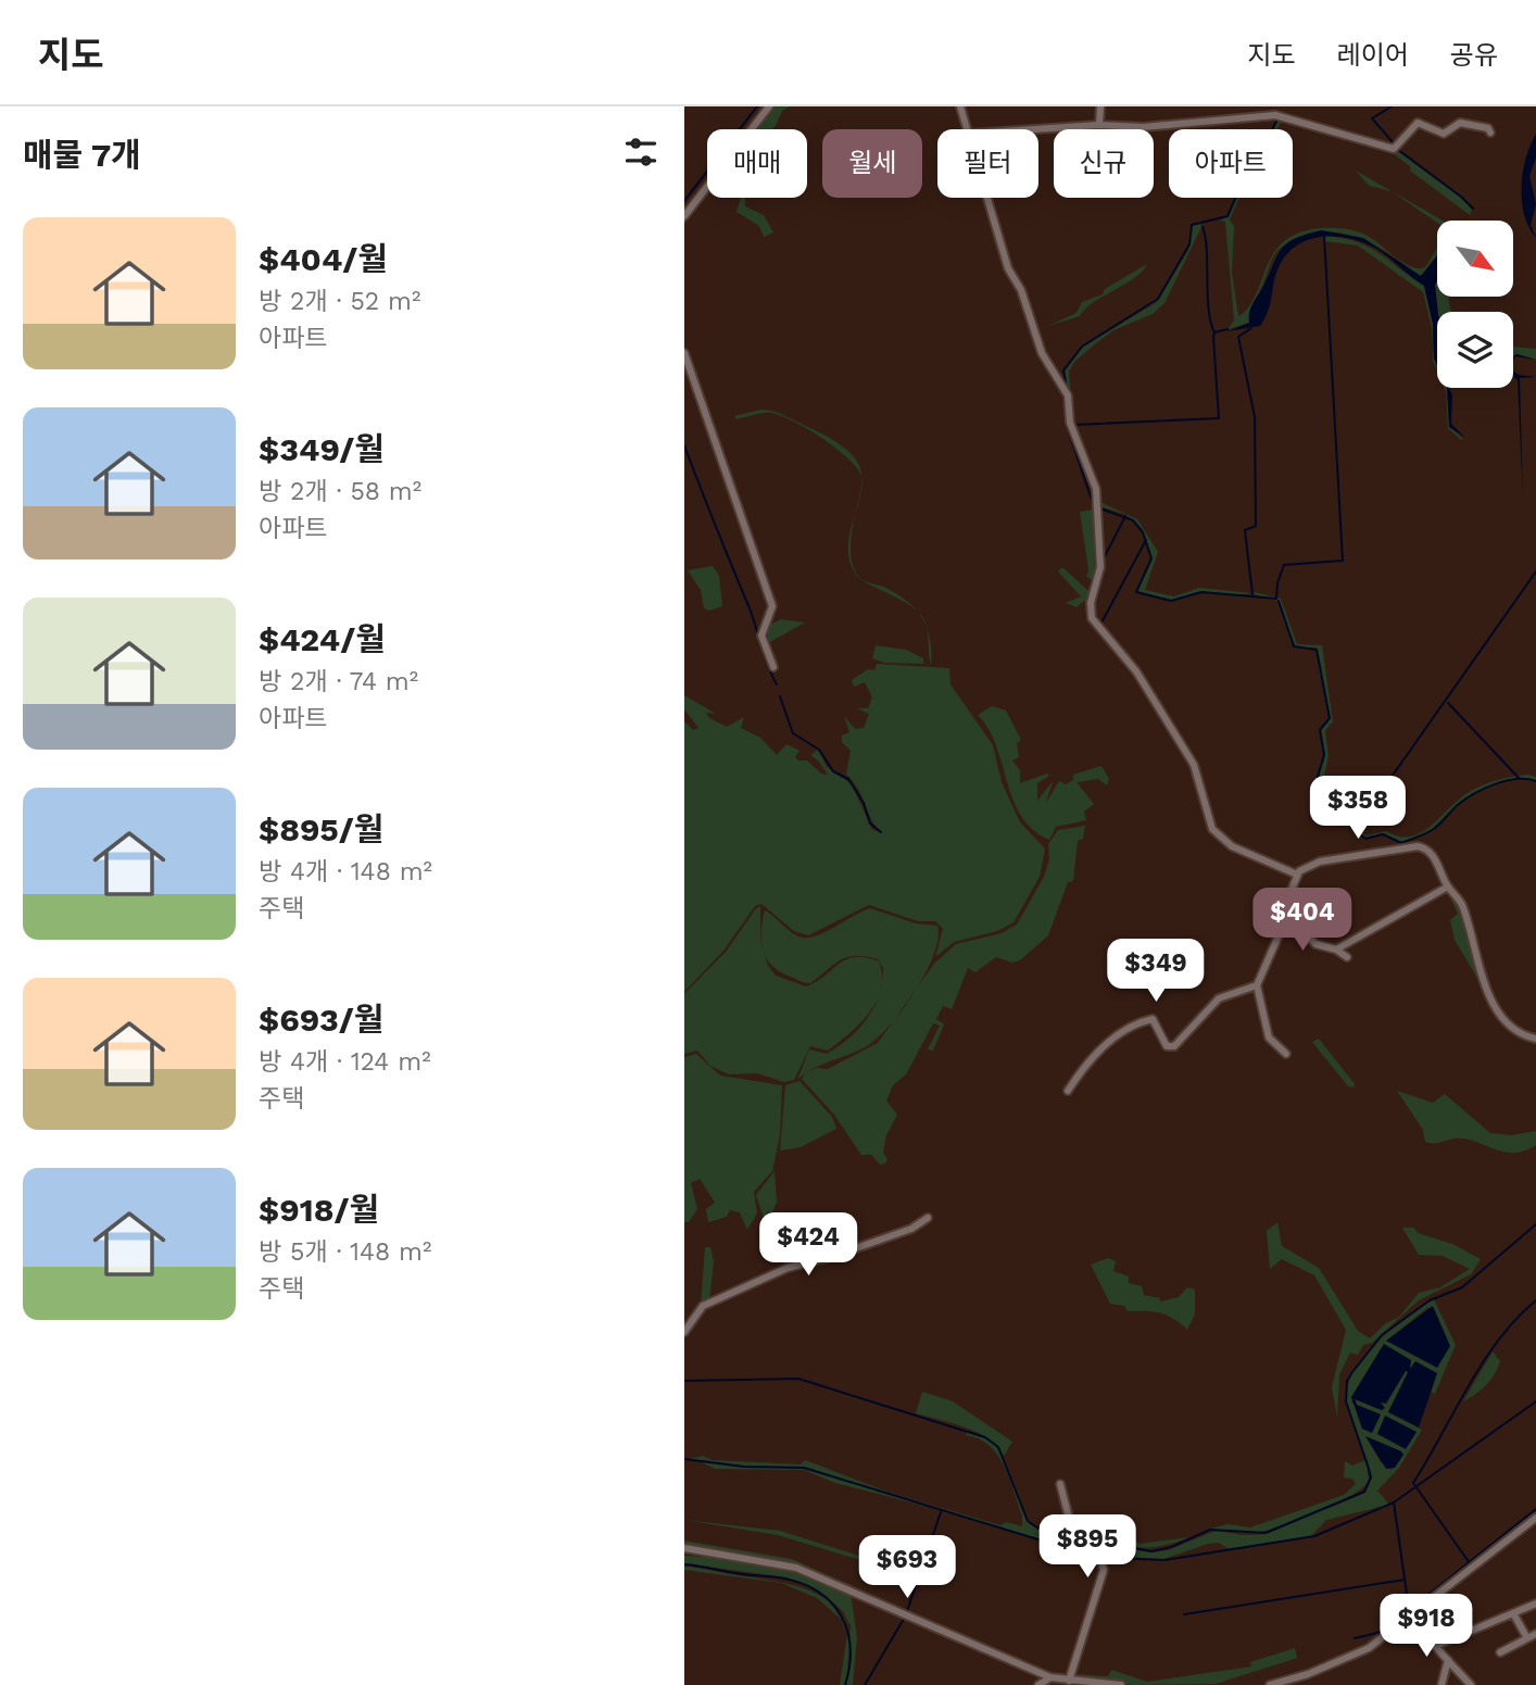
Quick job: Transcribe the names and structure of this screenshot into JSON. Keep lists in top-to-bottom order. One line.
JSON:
{"north":"bottom right","page":{"header":"지도","nav":["지도","레이어","공유"],"heading":"매물 7개","chip":["매매","월세","필터","신규","아파트"],"list":[{"name":"$404/월","note":"방 2개 · 52 m² · 아파트"},{"name":"$349/월","note":"방 2개 · 58 m² · 아파트"},{"name":"$424/월","note":"방 2개 · 74 m² · 아파트"},{"name":"$895/월","note":"방 4개 · 148 m² · 주택"},{"name":"$693/월","note":"방 4개 · 124 m² · 주택"},{"name":"$918/월","note":"방 5개 · 148 m² · 주택"}],"price":["$358","$404","$349","$424","$895","$693","$918"]}}
